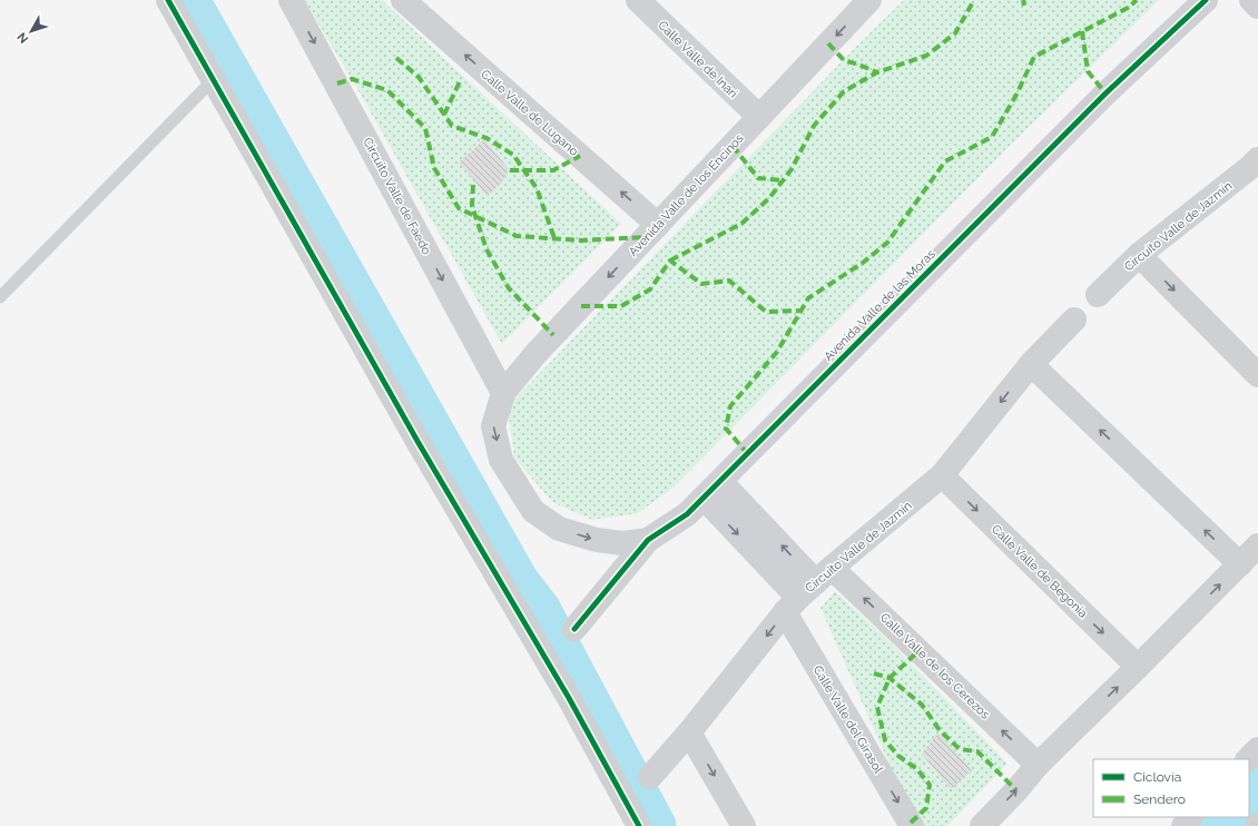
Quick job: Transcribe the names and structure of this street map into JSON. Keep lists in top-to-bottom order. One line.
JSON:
{"streets":{"street":["Calle Valle de Inari","Calle Valle de Lugano","Avenida Valle de los Encinos","Circuito Valle de Faedo","Circuito Valle de Jazmín","Avenida Valle de las Moras","Calle Valle de Begonia","Calle Valle de los Cerezos","Calle Valle del Girasol"]},"crossings":[["Calle Valle de Inari","Avenida Valle de los Encinos"],["Calle Valle de Lugano","Avenida Valle de los Encinos"],["Avenida Valle de los Encinos","Circuito Valle de Faedo"],["Avenida Valle de los Encinos","Avenida Valle de las Moras"],["Circuito Valle de Faedo","Avenida Valle de las Moras"],["Circuito Valle de Jazmín","Calle Valle de Begonia"],["Circuito Valle de Jazmín","Calle Valle de los Cerezos"],["Circuito Valle de Jazmín","Calle Valle del Girasol"],["Calle Valle de los Cerezos","Calle Valle del Girasol"]],"one_way":["Calle Valle de Lugano","Avenida Valle de los Encinos","Circuito Valle de Jazmín","Calle Valle de los Cerezos"],"legend":["Ciclovía","Sendero"],"north":"bottom left"}
